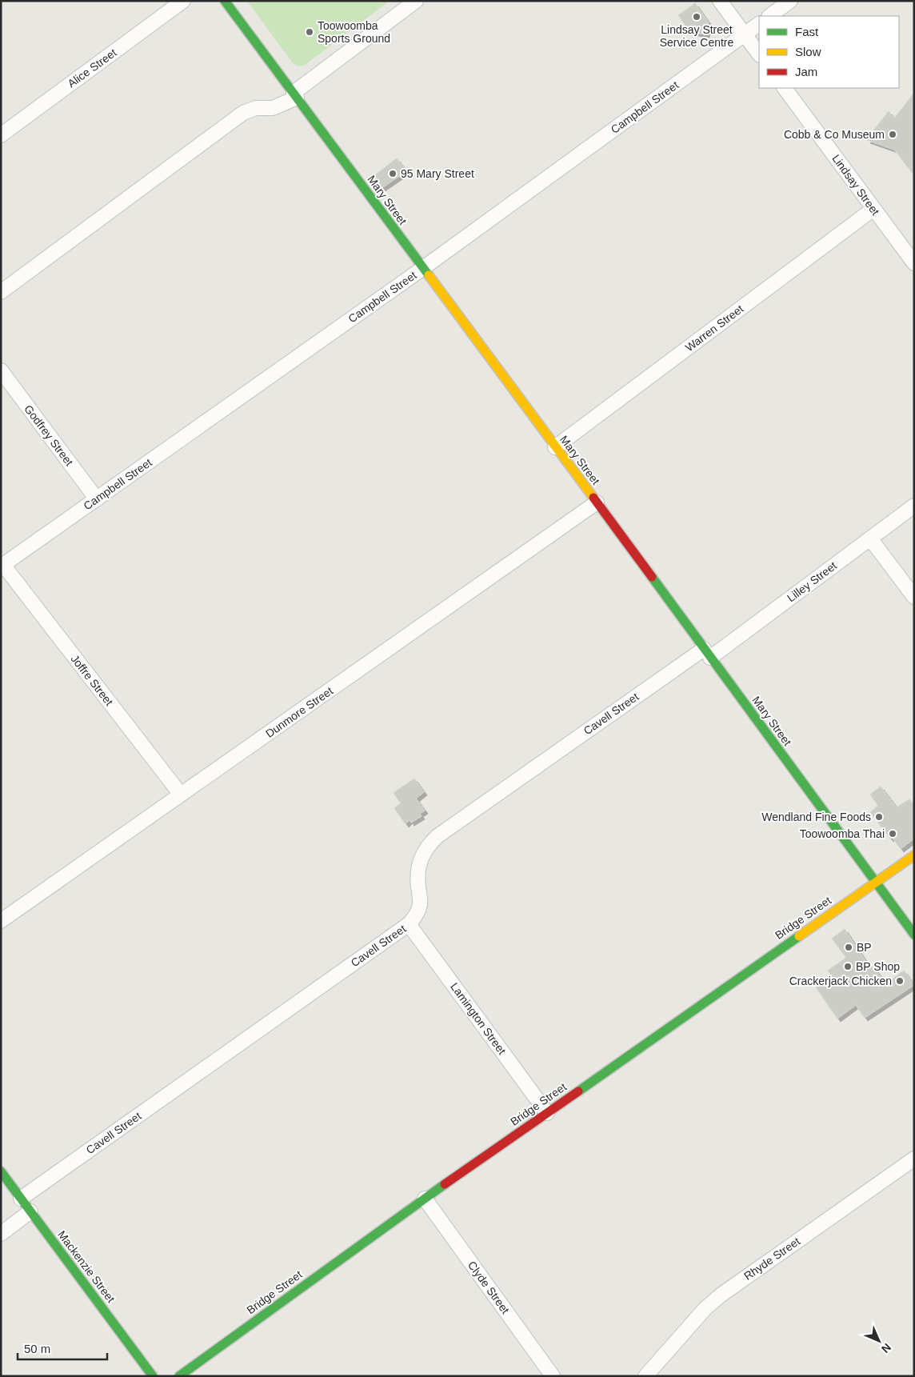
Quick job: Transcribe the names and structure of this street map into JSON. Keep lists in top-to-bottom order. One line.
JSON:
{"streets":{"street":["Alice Street","Campbell Street","Lindsay Street","Mary Street","Warren Street","Godfrey Street","Lilley Street","Joffre Street","Dunmore Street","Cavell Street","Bridge Street","Lamington Street","Rhyde Street","Mackenzie Street","Clyde Street"]},"crossings":[["Campbell Street","Mary Street"],["Campbell Street","Godfrey Street"],["Campbell Street","Joffre Street"],["Lindsay Street","Warren Street"],["Mary Street","Warren Street"],["Mary Street","Lilley Street"],["Mary Street","Dunmore Street"],["Mary Street","Cavell Street"],["Mary Street","Bridge Street"],["Lilley Street","Cavell Street"],["Joffre Street","Dunmore Street"],["Cavell Street","Lamington Street"],["Cavell Street","Mackenzie Street"],["Bridge Street","Lamington Street"],["Bridge Street","Clyde Street"]],"places":["Lindsay Street Service Centre","Toowoomba Sports Ground","Cobb & Co Museum","95 Mary Street","Wendland Fine Foods","Toowoomba Thai","BP","BP Shop","Crackerjack Chicken"],"legend":["Fast","Slow","Jam"],"scale_bar":"50 m","north":"bottom right"}
